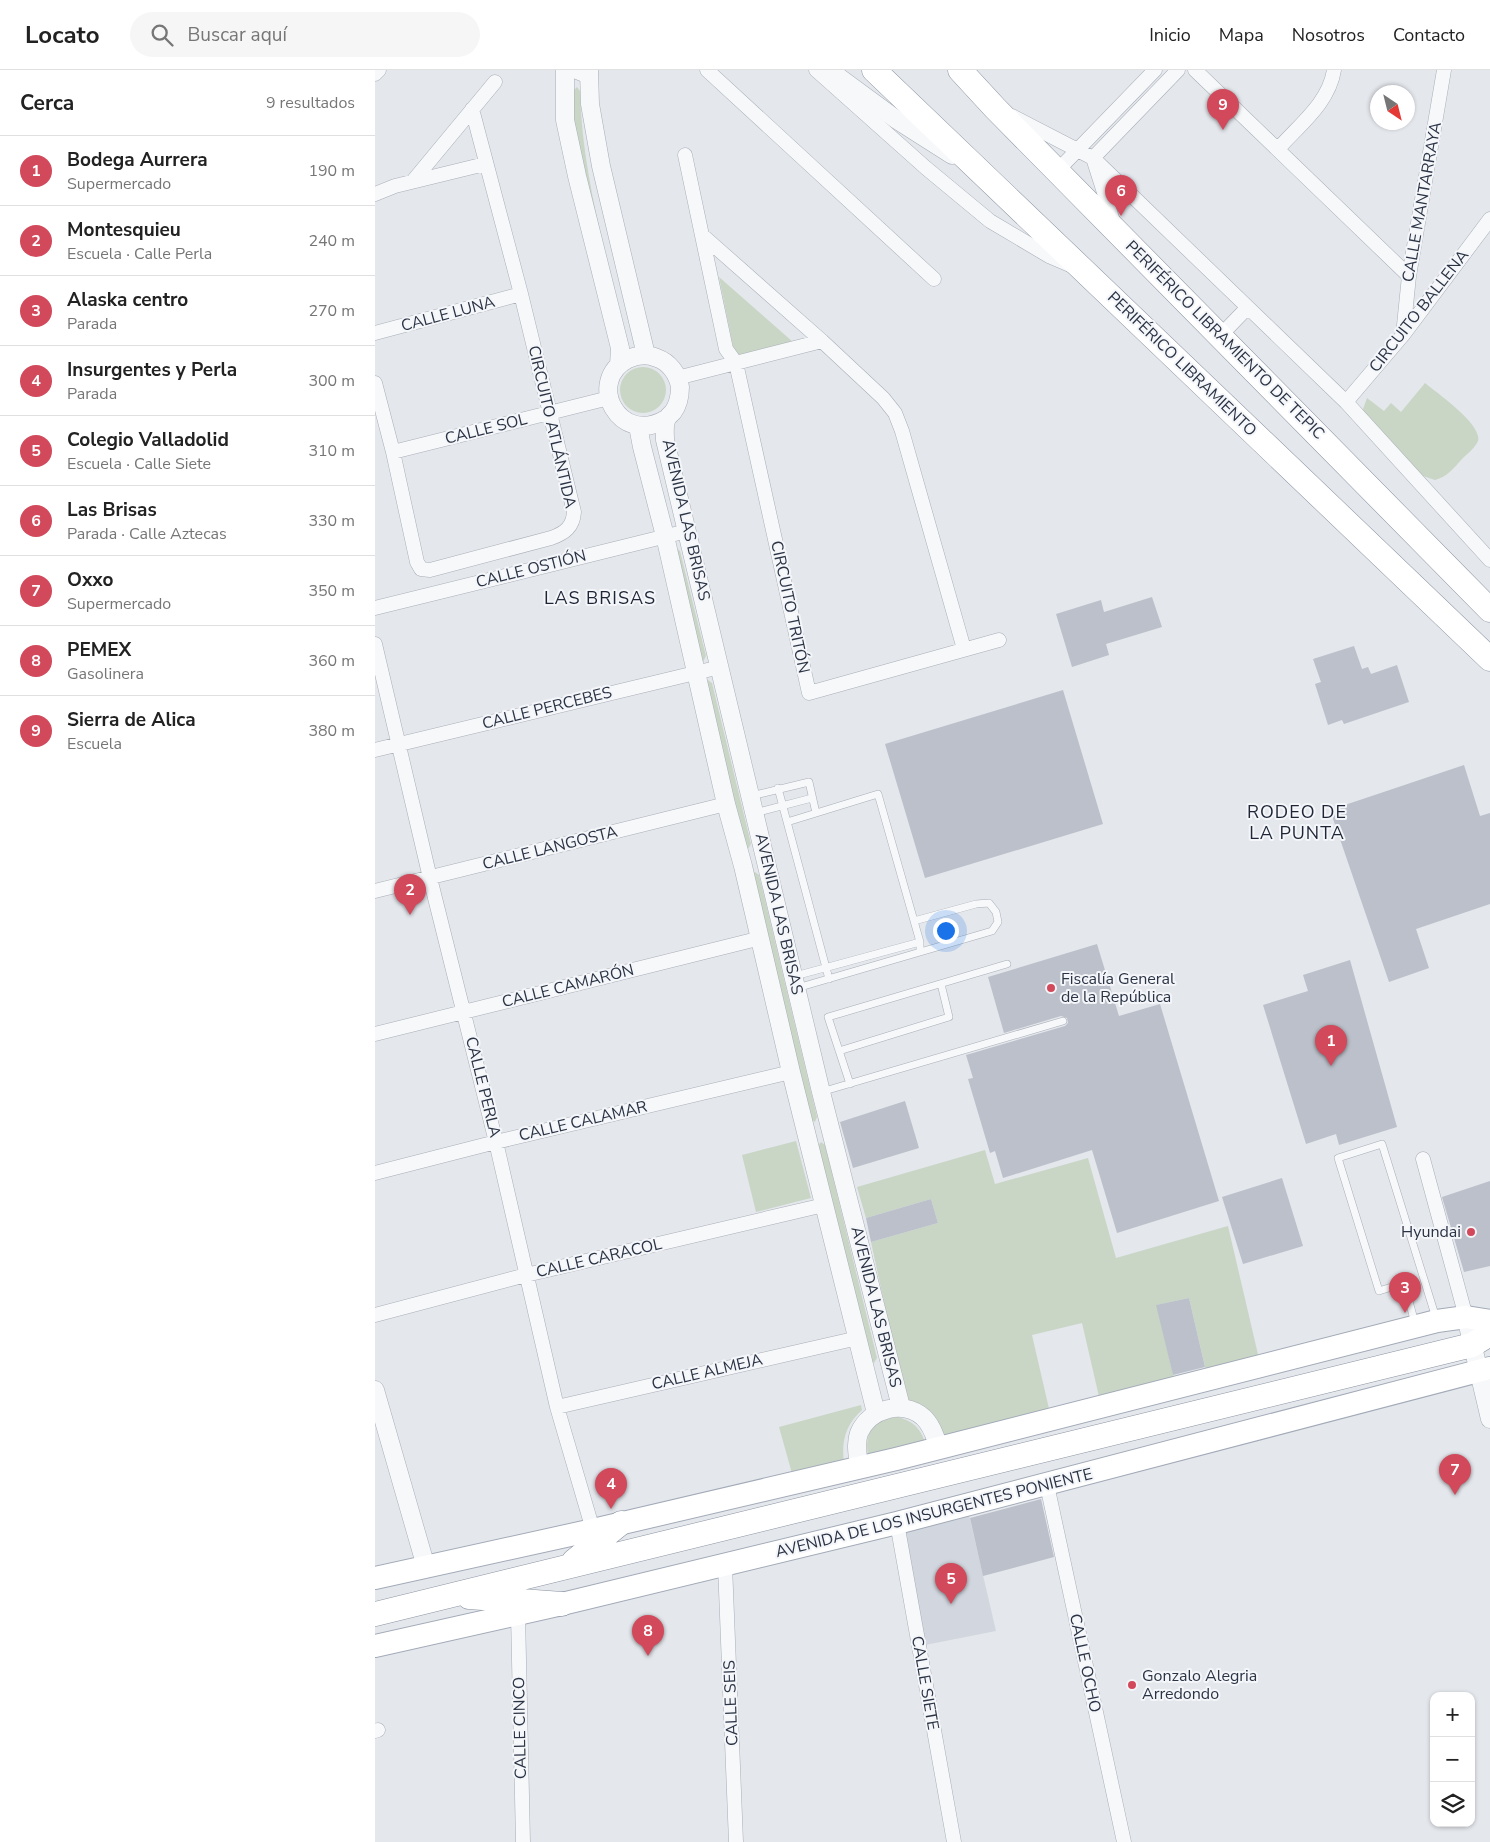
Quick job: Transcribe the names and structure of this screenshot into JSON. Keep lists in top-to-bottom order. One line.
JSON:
{"streets":{"highway":["PERIFÉRICO LIBRAMIENTO DE TEPIC","PERIFÉRICO LIBRAMIENTO"],"main road":["AVENIDA DE LOS INSURGENTES PONIENTE"],"street":["CALLE MANTARRAYA","CIRCUITO BALLENA","CALLE LUNA","CIRCUITO ATLÁNTIDA","CALLE SOL","AVENIDA LAS BRISAS","CALLE OSTIÓN","CIRCUITO TRITÓN","CALLE PERCEBES","CALLE LANGOSTA","CALLE CAMARÓN","CALLE PERLA","CALLE CALAMAR","CALLE CARACOL","CALLE ALMEJA","CALLE OCHO","CALLE SIETE","CALLE SEIS","CALLE CINCO"]},"crossings":[["CALLE MANTARRAYA","CIRCUITO BALLENA"],["CALLE LUNA","CIRCUITO ATLÁNTIDA"],["CIRCUITO ATLÁNTIDA","CALLE SOL"],["CALLE SOL","AVENIDA LAS BRISAS"],["AVENIDA LAS BRISAS","CALLE OSTIÓN"],["AVENIDA LAS BRISAS","CALLE PERCEBES"],["AVENIDA LAS BRISAS","CALLE LANGOSTA"],["AVENIDA LAS BRISAS","CALLE CAMARÓN"],["AVENIDA LAS BRISAS","CALLE CALAMAR"],["AVENIDA LAS BRISAS","CALLE CARACOL"],["AVENIDA LAS BRISAS","CALLE ALMEJA"],["CALLE PERCEBES","CALLE PERLA"],["CALLE LANGOSTA","CALLE PERLA"],["CALLE CAMARÓN","CALLE PERLA"],["CALLE PERLA","CALLE CALAMAR"],["CALLE PERLA","CALLE CARACOL"],["CALLE PERLA","CALLE ALMEJA"],["AVENIDA DE LOS INSURGENTES PONIENTE","CALLE OCHO"],["AVENIDA DE LOS INSURGENTES PONIENTE","CALLE SIETE"],["AVENIDA DE LOS INSURGENTES PONIENTE","CALLE SEIS"],["AVENIDA DE LOS INSURGENTES PONIENTE","CALLE CINCO"]],"districts":["LAS BRISAS","RODEO DE LA PUNTA"],"places":["Fiscalía General de la República","Hyundai","Gonzalo Alegria Arredondo"],"north":"bottom right","page":{"header":"Locato","search":"Buscar aquí","nav":["Inicio","Mapa","Nosotros","Contacto"],"heading":["Cerca","9 resultados"],"pins":["9","6","2","1","3","7","4","5","8"],"list":[{"mark":"1","name":"Bodega Aurrera","note":"Supermercado","value":"190 m"},{"mark":"2","name":"Montesquieu","note":"Escuela · Calle Perla","value":"240 m"},{"mark":"3","name":"Alaska centro","note":"Parada","value":"270 m"},{"mark":"4","name":"Insurgentes y Perla","note":"Parada","value":"300 m"},{"mark":"5","name":"Colegio Valladolid","note":"Escuela · Calle Siete","value":"310 m"},{"mark":"6","name":"Las Brisas","note":"Parada · Calle Aztecas","value":"330 m"},{"mark":"7","name":"Oxxo","note":"Supermercado","value":"350 m"},{"mark":"8","name":"PEMEX","note":"Gasolinera","value":"360 m"},{"mark":"9","name":"Sierra de Alica","note":"Escuela","value":"380 m"}],"map_buttons":["+","−"]}}
